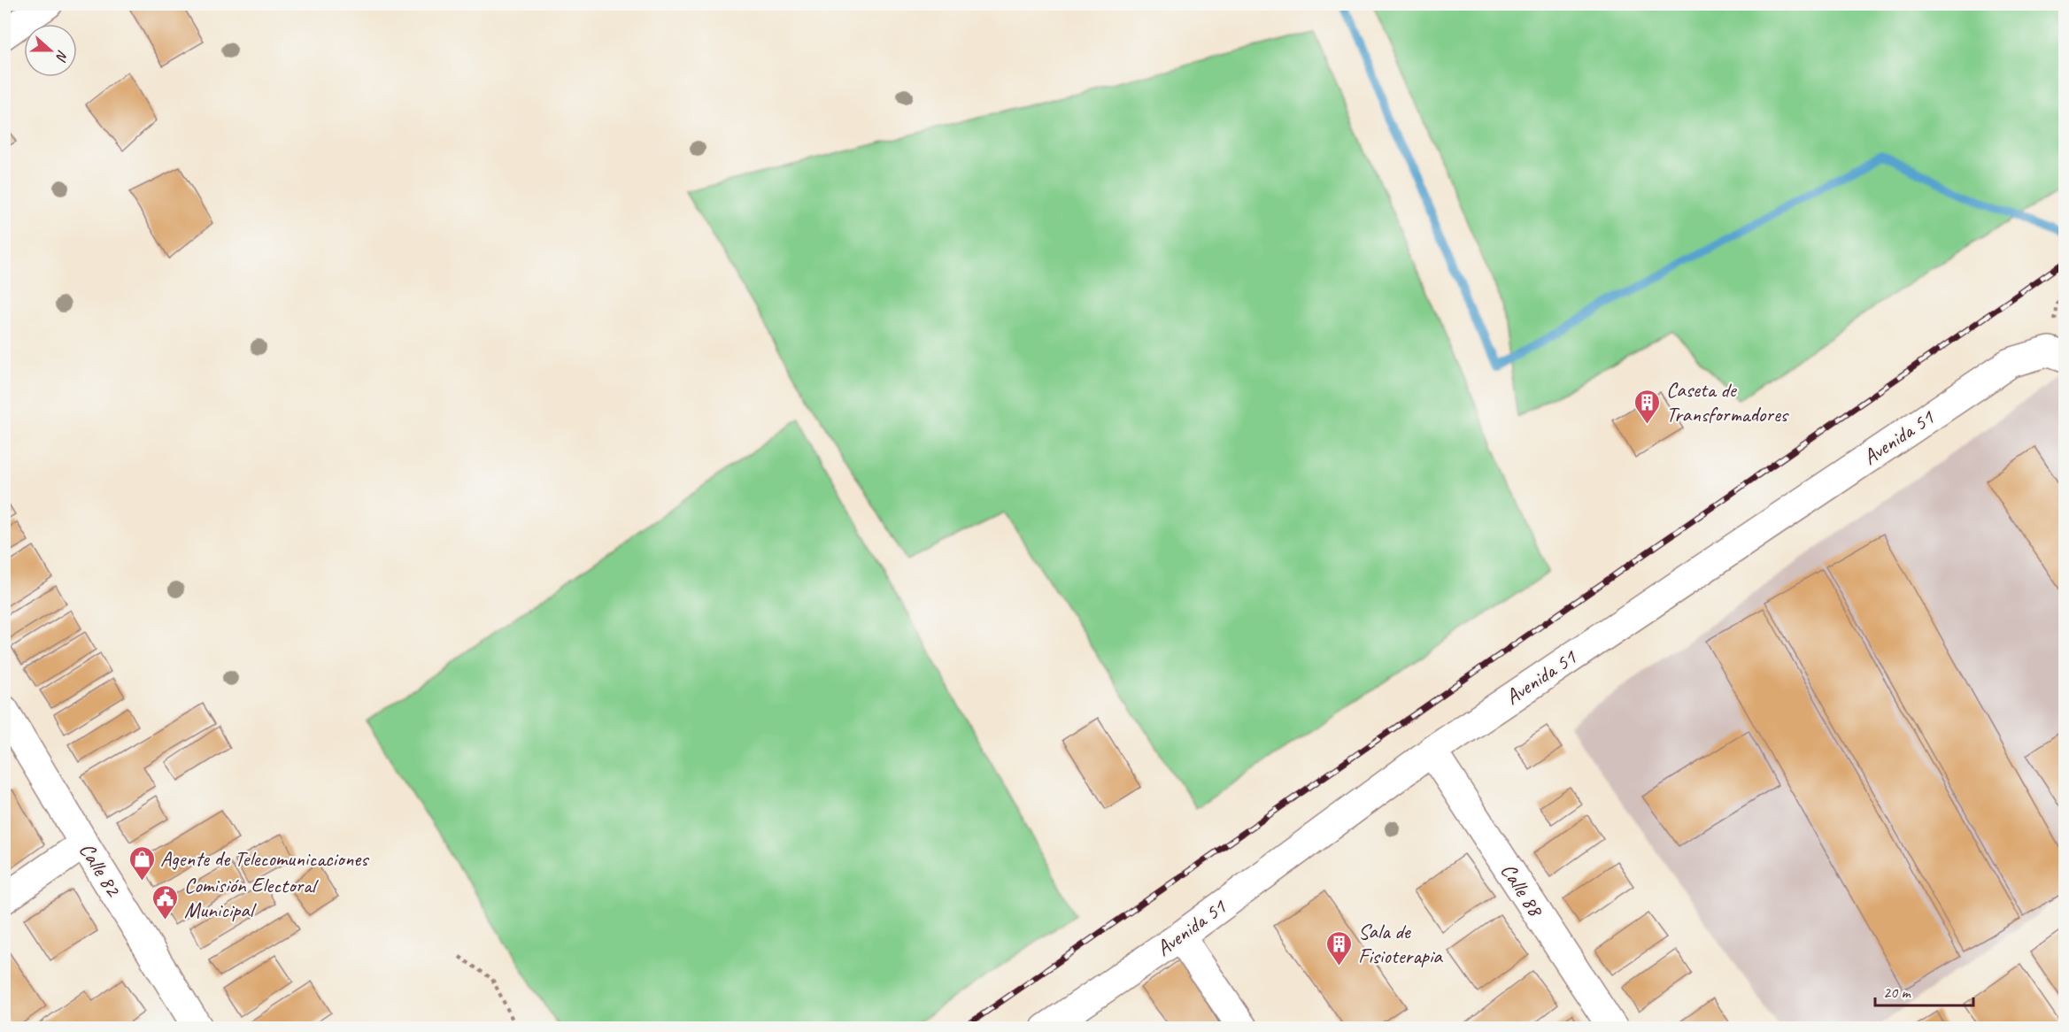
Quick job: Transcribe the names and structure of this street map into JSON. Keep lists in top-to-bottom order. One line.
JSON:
{"streets":{"street":["Avenida 51","Calle 82","Calle 88"]},"crossings":[["Avenida 51","Calle 88"]],"places":{"building":["Caseta de Transformadores","Sala de Fisioterapia"],"shop":["Agente de Telecomunicaciones"],"public building":["Comisión Electoral Municipal"]},"scale_bar":"20 m","north":"right"}
